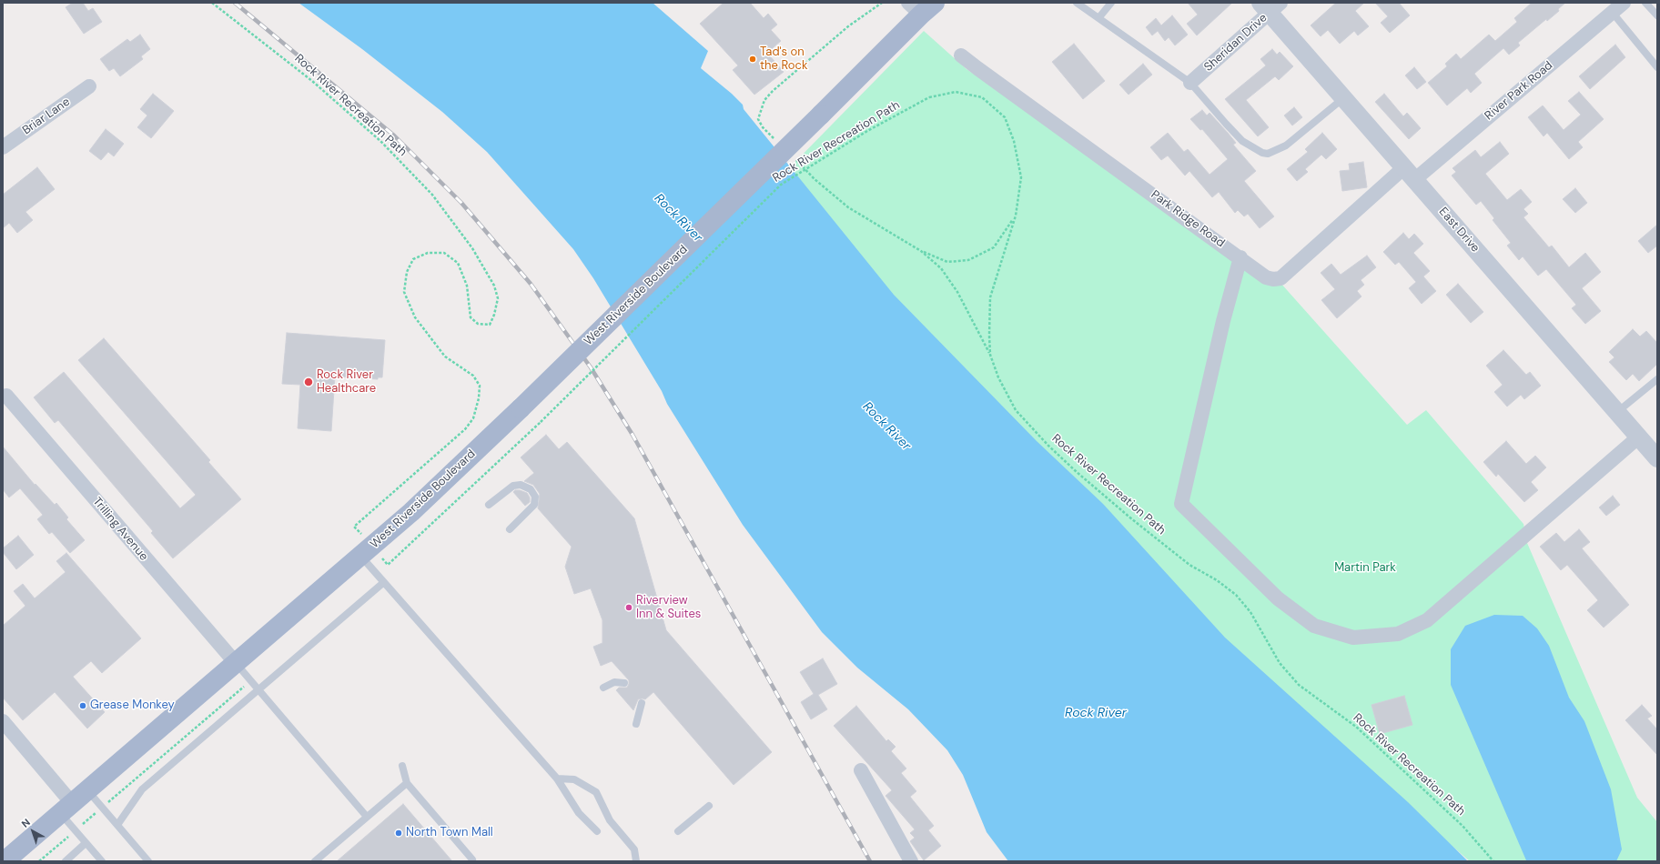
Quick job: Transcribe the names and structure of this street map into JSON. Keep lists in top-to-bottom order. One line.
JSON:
{"streets":{"main road":["West Riverside Boulevard"],"street":["Sheridan Drive","River Park Road","Briar Lane","Park Ridge Road","East Drive","Trilling Avenue"],"path":["Rock River Recreation Path"]},"crossings":[["Sheridan Drive","East Drive"],["River Park Road","Park Ridge Road"],["River Park Road","East Drive"],["Rock River Recreation Path","West Riverside Boulevard"],["Park Ridge Road","East Drive"],["West Riverside Boulevard","Trilling Avenue"]],"water":["Rock River"],"parks":["Martin Park"],"places":["Tad's on the Rock","Rock River Healthcare","Riverview Inn & Suites","Grease Monkey","North Town Mall"],"north":"top left"}
